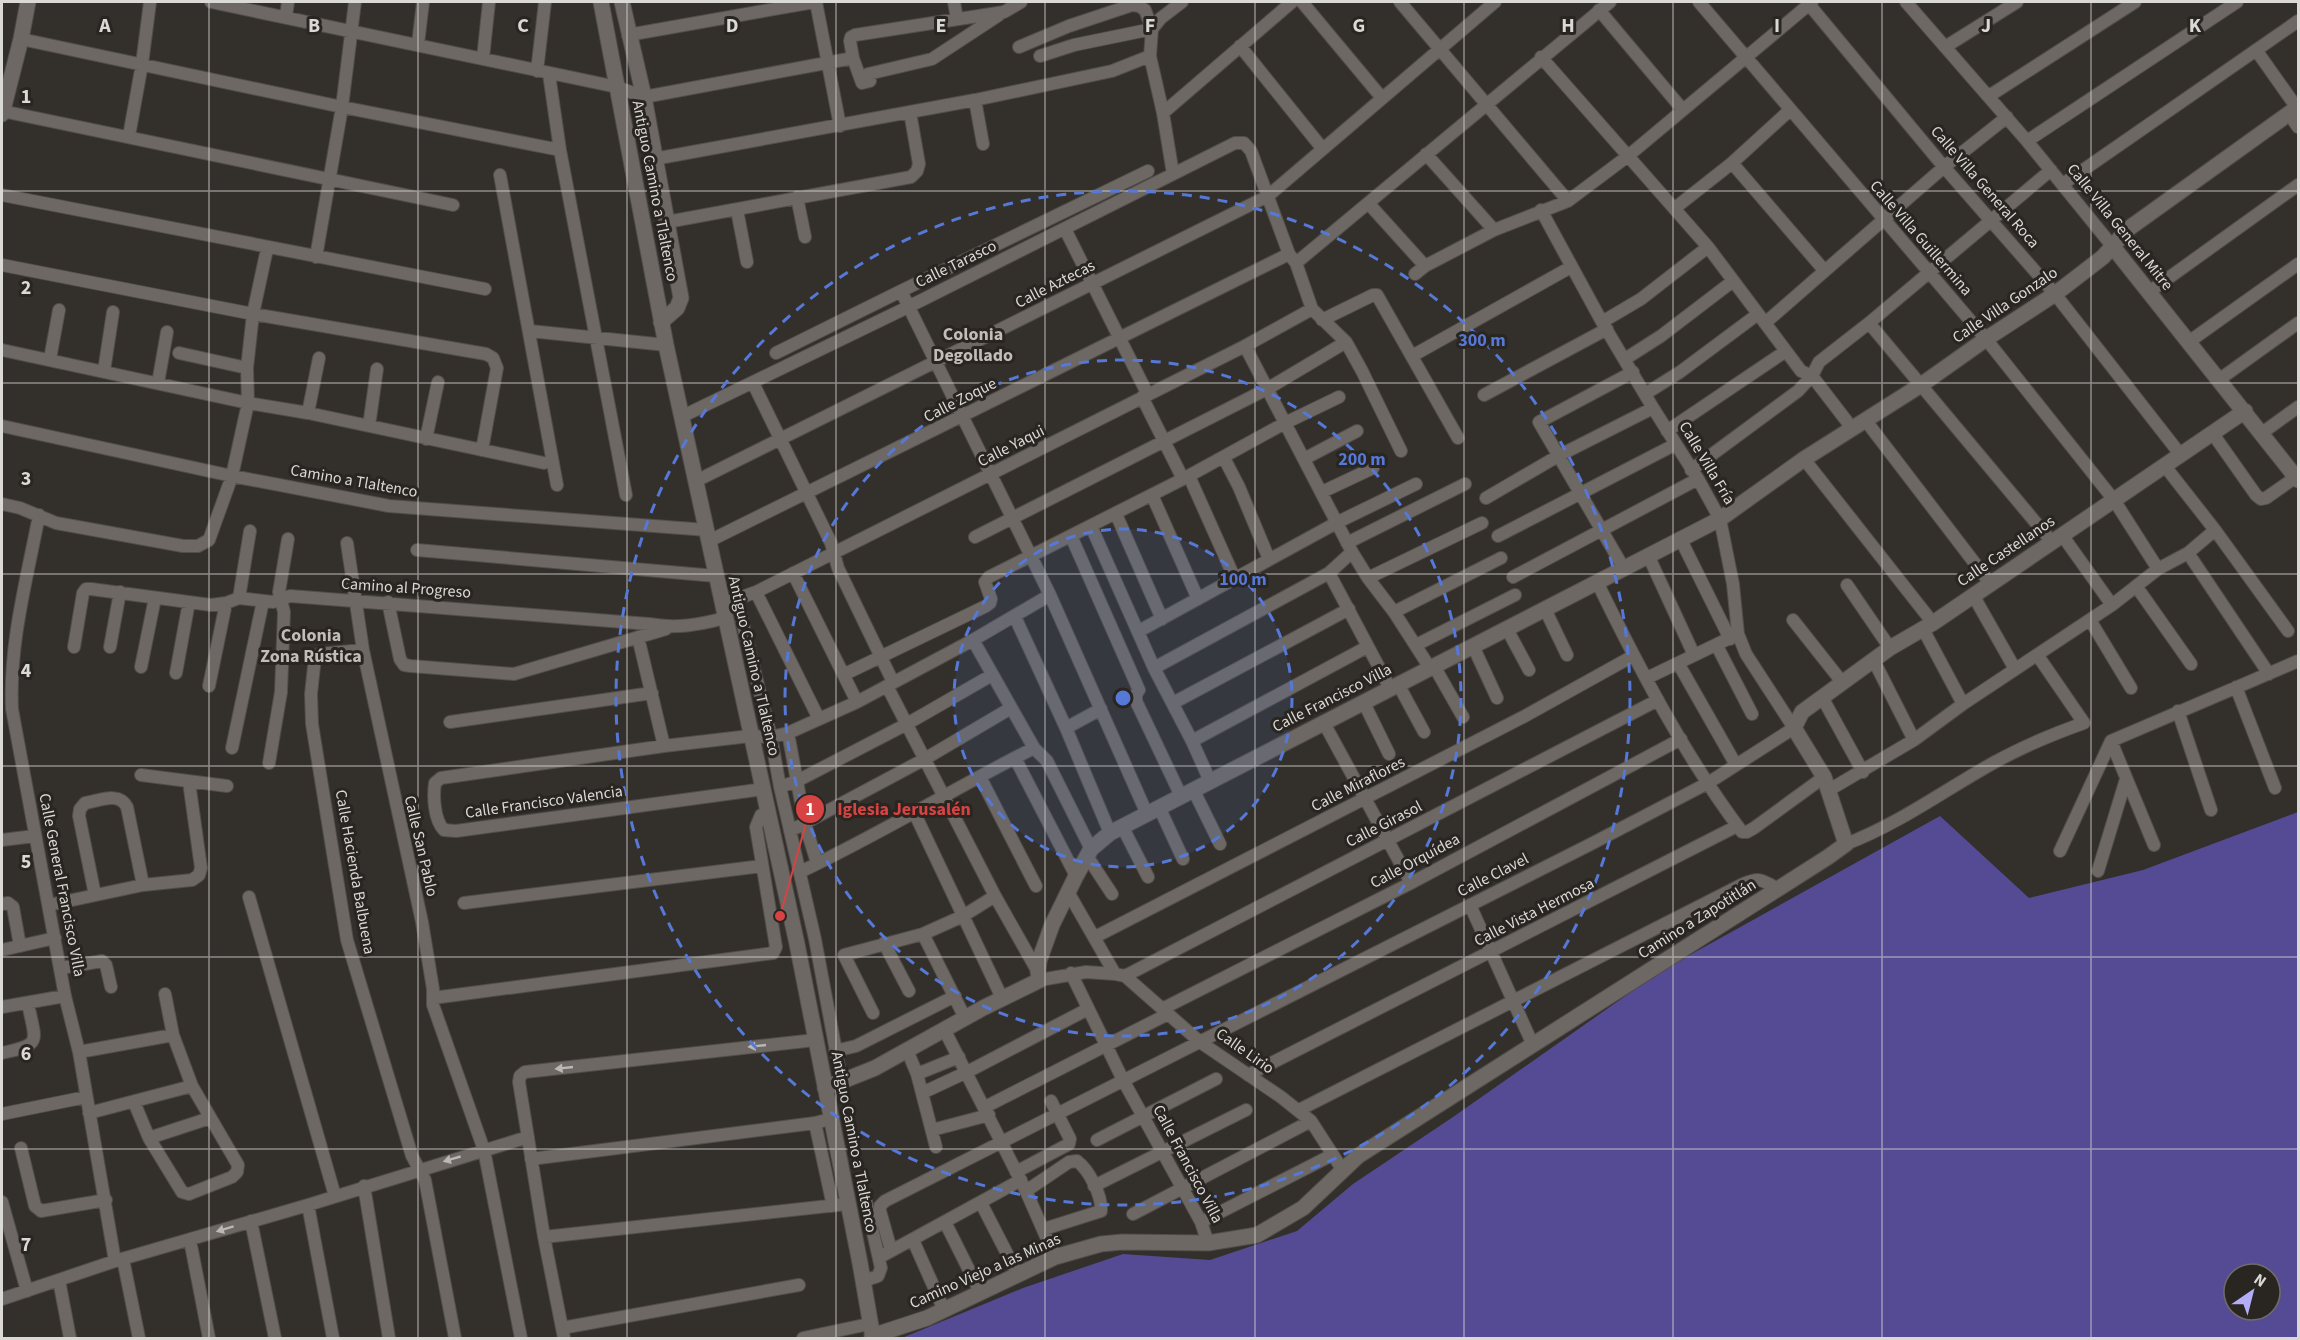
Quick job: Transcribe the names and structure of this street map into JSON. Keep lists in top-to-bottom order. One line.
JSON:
{"streets":{"street":["Calle Villa General Roca","Antiguo Camino a Tlaltenco","Calle Villa General Mitre","Calle Villa Guillermina","Calle Tarasco","Calle Aztecas","Calle Villa Gonzalo","Calle Zoque","Calle Yaqui","Calle Villa Fría","Camino a Tlaltenco","Calle Castellanos","Camino al Progreso","Calle Francisco Villa","Calle Miraflores","Calle Francisco Valencia","Calle Girasol","Calle San Pablo","Calle Orquídea","Calle Hacienda Balbuena","Calle Clavel","Calle General Francisco Villa","Calle Vista Hermosa","Camino a Zapotitlán","Calle Lirio","Camino Viejo a las Minas"]},"crossings":[["Calle Villa General Roca","Calle Villa Gonzalo"],["Calle Villa General Roca","Calle Castellanos"],["Antiguo Camino a Tlaltenco","Calle Tarasco"],["Antiguo Camino a Tlaltenco","Calle Aztecas"],["Antiguo Camino a Tlaltenco","Calle Zoque"],["Antiguo Camino a Tlaltenco","Calle Yaqui"],["Antiguo Camino a Tlaltenco","Camino a Tlaltenco"],["Antiguo Camino a Tlaltenco","Camino al Progreso"],["Antiguo Camino a Tlaltenco","Calle Francisco Valencia"],["Antiguo Camino a Tlaltenco","Camino Viejo a las Minas"],["Calle Villa General Mitre","Calle Villa Gonzalo"],["Calle Villa General Mitre","Calle Castellanos"],["Calle Villa Guillermina","Calle Villa Gonzalo"],["Calle Villa Guillermina","Calle Castellanos"],["Calle Tarasco","Calle Aztecas"],["Calle Villa Gonzalo","Calle Villa Fría"],["Calle Villa Gonzalo","Calle Francisco Villa"],["Calle Zoque","Camino a Tlaltenco"],["Calle Yaqui","Camino al Progreso"],["Calle Villa Fría","Calle Castellanos"],["Calle Villa Fría","Calle Francisco Villa"],["Calle Villa Fría","Calle Clavel"],["Calle Villa Fría","Calle Vista Hermosa"],["Calle Villa Fría","Camino a Zapotitlán"],["Calle Castellanos","Calle Clavel"],["Camino al Progreso","Calle San Pablo"],["Calle Francisco Villa","Calle Orquídea"],["Calle Francisco Villa","Calle Clavel"],["Calle Francisco Villa","Calle Lirio"],["Calle Francisco Villa","Camino Viejo a las Minas"],["Calle Miraflores","Calle Lirio"],["Calle Girasol","Calle Lirio"],["Calle San Pablo","Calle Hacienda Balbuena"],["Calle Orquídea","Calle Lirio"],["Calle Clavel","Calle Lirio"],["Calle Vista Hermosa","Calle Lirio"],["Camino a Zapotitlán","Calle Lirio"],["Camino a Zapotitlán","Camino Viejo a las Minas"],["Calle Lirio","Camino Viejo a las Minas"]],"districts":["Colonia Degollado","Colonia Zona Rústica"],"places":["Iglesia Jerusalén"],"north":"top right","grid":{"columns":["A","B","C","D","E","F","G","H","I","J","K"],"rows":["1","2","3","4","5","6","7"]},"rings":["300 m","200 m","100 m"]}
